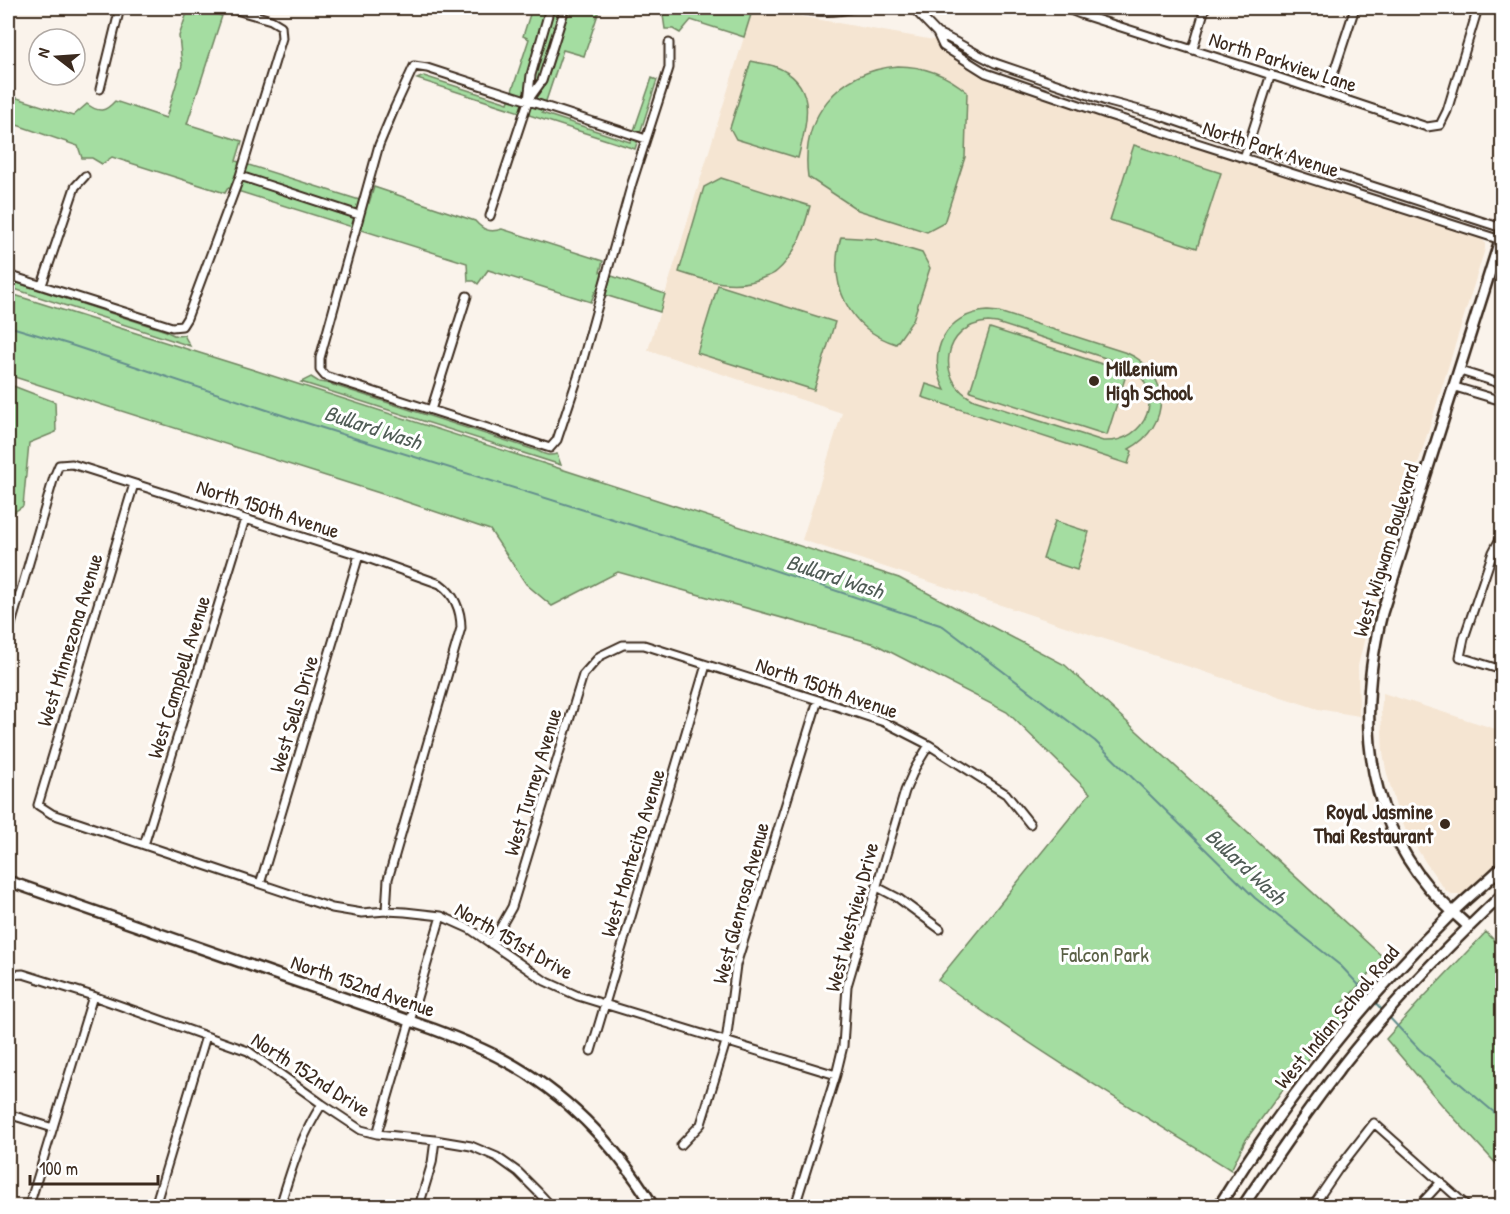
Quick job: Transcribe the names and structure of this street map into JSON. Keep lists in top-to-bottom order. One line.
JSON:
{"streets":{"street":["North Parkview Lane","North Park Avenue","North 150th Avenue","West Wigwam Boulevard","West Minnezona Avenue","West Campbell Avenue","West Sells Drive","West Turney Avenue","West Montecito Avenue","West Glenrosa Avenue","West Westview Drive","North 151st Drive","North 152nd Avenue","West Indian School Road","North 152nd Drive"]},"crossings":[["North Park Avenue","West Wigwam Boulevard"],["North 150th Avenue","West Minnezona Avenue"],["North 150th Avenue","West Campbell Avenue"],["North 150th Avenue","West Sells Drive"],["North 150th Avenue","West Turney Avenue"],["North 150th Avenue","West Montecito Avenue"],["North 150th Avenue","West Glenrosa Avenue"],["North 150th Avenue","West Westview Drive"],["North 150th Avenue","North 151st Drive"],["West Wigwam Boulevard","West Indian School Road"],["West Minnezona Avenue","North 151st Drive"],["West Campbell Avenue","North 151st Drive"],["West Sells Drive","North 151st Drive"],["West Turney Avenue","North 151st Drive"],["West Montecito Avenue","North 151st Drive"],["West Glenrosa Avenue","North 151st Drive"],["West Westview Drive","North 151st Drive"]],"water":["Bullard Wash"],"parks":["Falcon Park"],"places":["Millenium High School","Royal Jasmine Thai Restaurant"],"scale_bar":"100 m","north":"left"}
